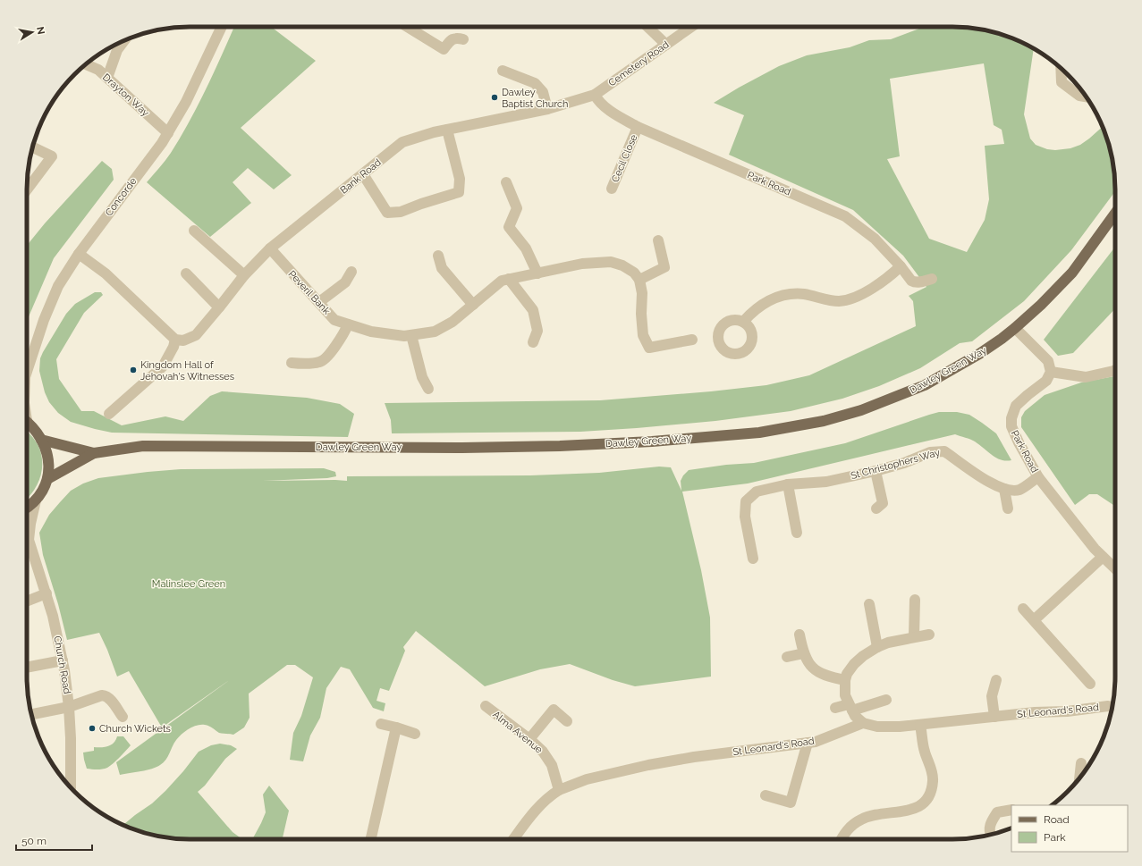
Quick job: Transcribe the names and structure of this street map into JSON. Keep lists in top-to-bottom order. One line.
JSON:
{"streets":{"main road":["Dawley Green Way"],"street":["Cemetery Road","Drayton Way","Cecil Close","Bank Road","Park Road","Concorde","Peveril Bank","St Christophers Way","Church Road","St Leonard's Road","Alma Avenue"]},"crossings":[["Cemetery Road","Bank Road"],["Cemetery Road","Park Road"],["Drayton Way","Concorde"],["Cecil Close","Park Road"],["Bank Road","Park Road"],["Bank Road","Peveril Bank"],["Park Road","St Christophers Way"],["St Leonard's Road","Alma Avenue"]],"parks":["Malinslee Green"],"places":["Dawley Baptist Church","Kingdom Hall of Jehovah's Witnesses","Church Wickets"],"legend":["Road","Park"],"scale_bar":"50 m","north":"right"}
